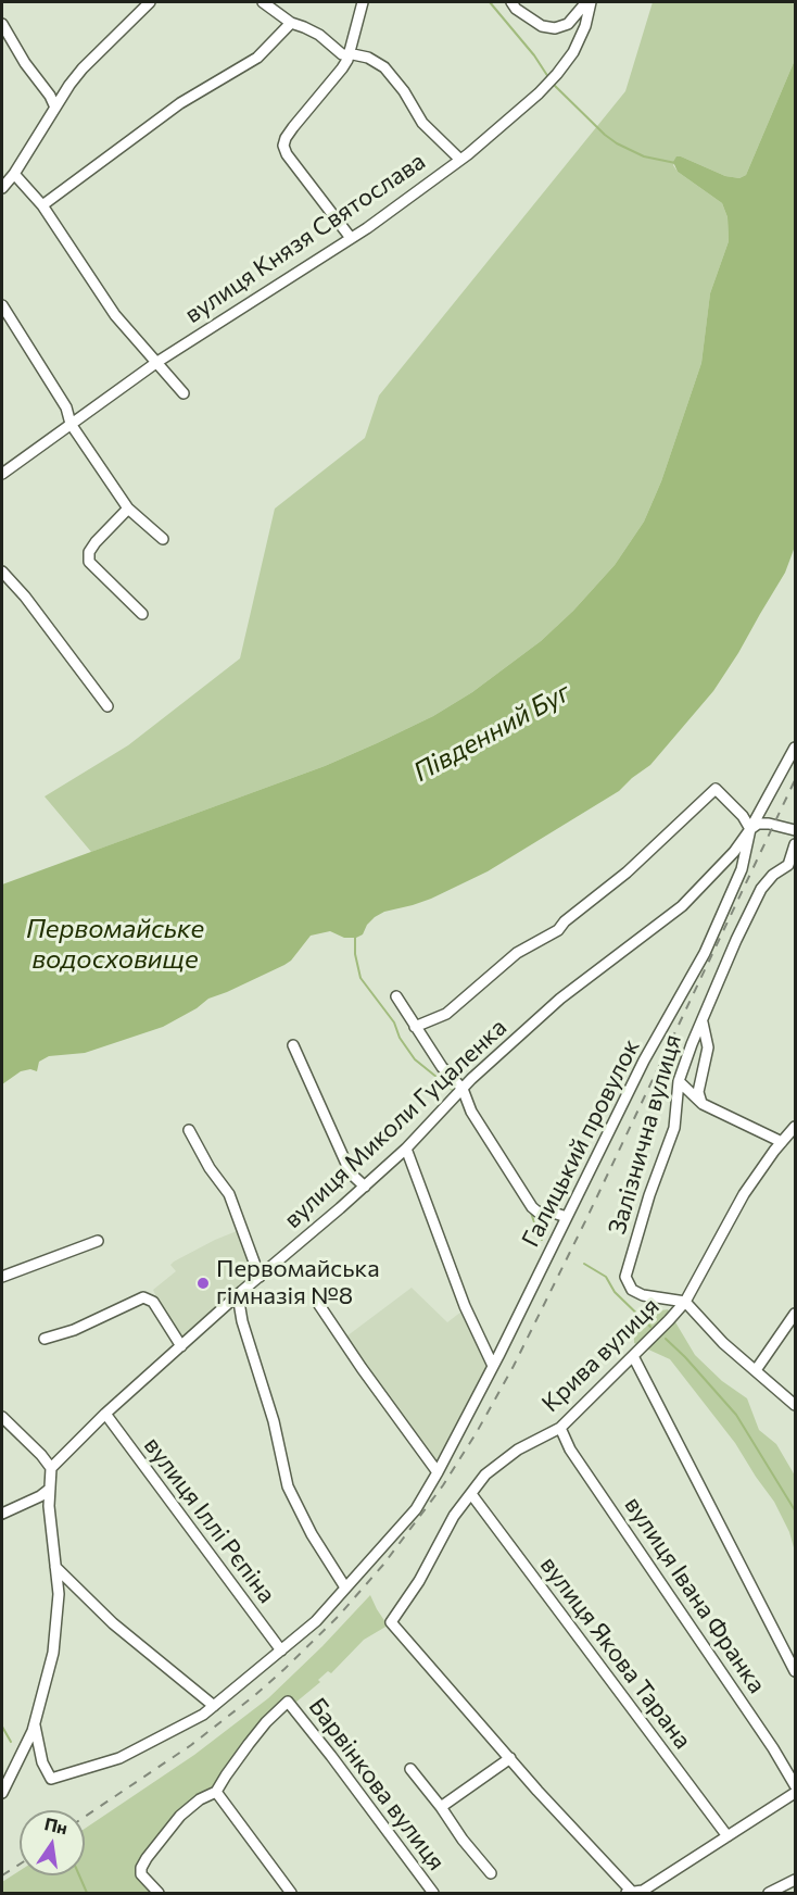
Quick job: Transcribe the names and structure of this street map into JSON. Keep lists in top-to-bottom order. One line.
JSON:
{"streets":{"street":["вулиця Князя Святослава","вулиця Миколи Гуцаленка","Залізнична вулиця","Галицький провулок","Крива вулиця","вулиця Іллі Рєпіна","вулиця Івана Франка","вулиця Якова Тарана","Барвінкова вулиця"]},"crossings":[["вулиця Миколи Гуцаленка","Галицький провулок"],["вулиця Миколи Гуцаленка","вулиця Іллі Рєпіна"],["Залізнична вулиця","Крива вулиця"],["Галицький провулок","вулиця Іллі Рєпіна"],["Крива вулиця","вулиця Івана Франка"],["Крива вулиця","вулиця Якова Тарана"]],"water":["Південний Буг","Первомайське водосховище"],"places":["Первомайська гімназія №8"],"north":"top"}
